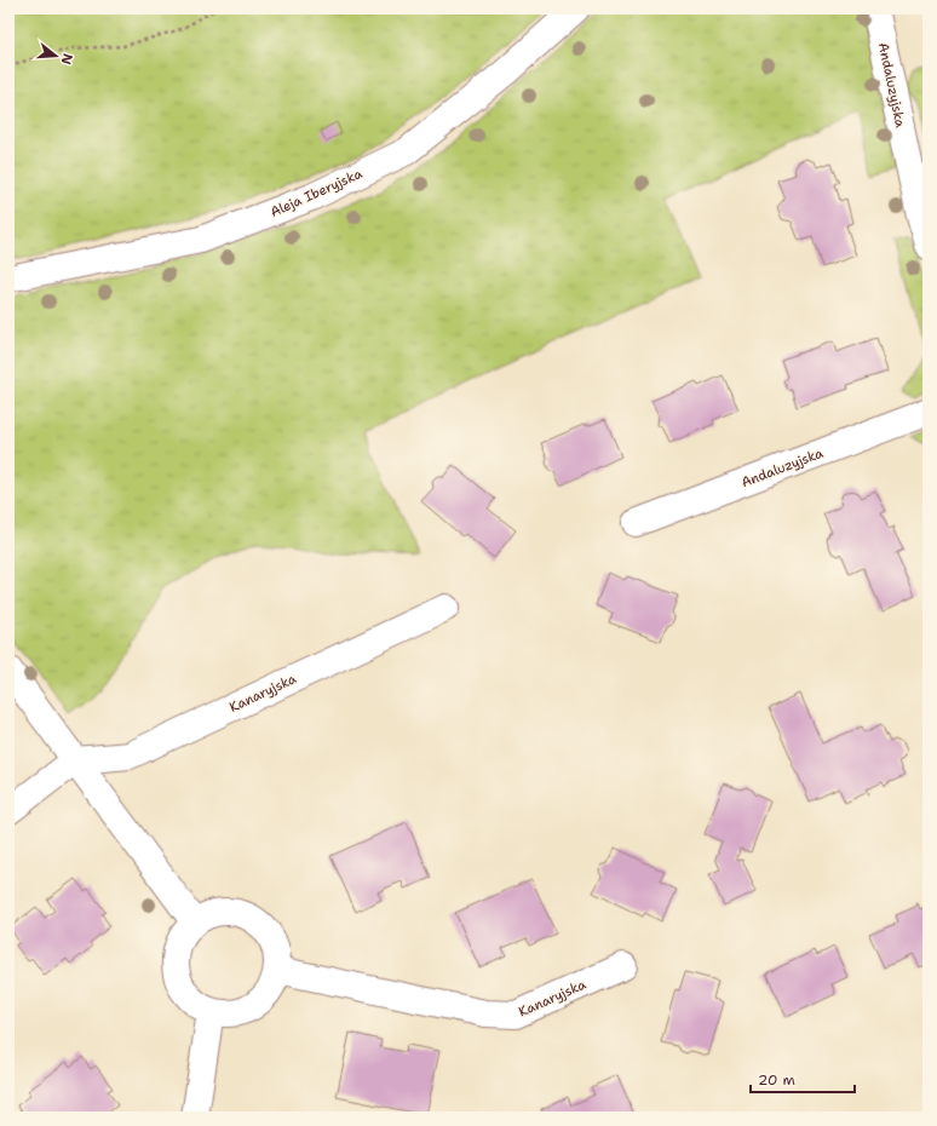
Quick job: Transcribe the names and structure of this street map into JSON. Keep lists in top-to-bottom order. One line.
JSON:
{"streets":{"street":["Andaluzyjska","Aleja Iberyjska","Kanaryjska"]},"scale_bar":"20 m","north":"right"}
